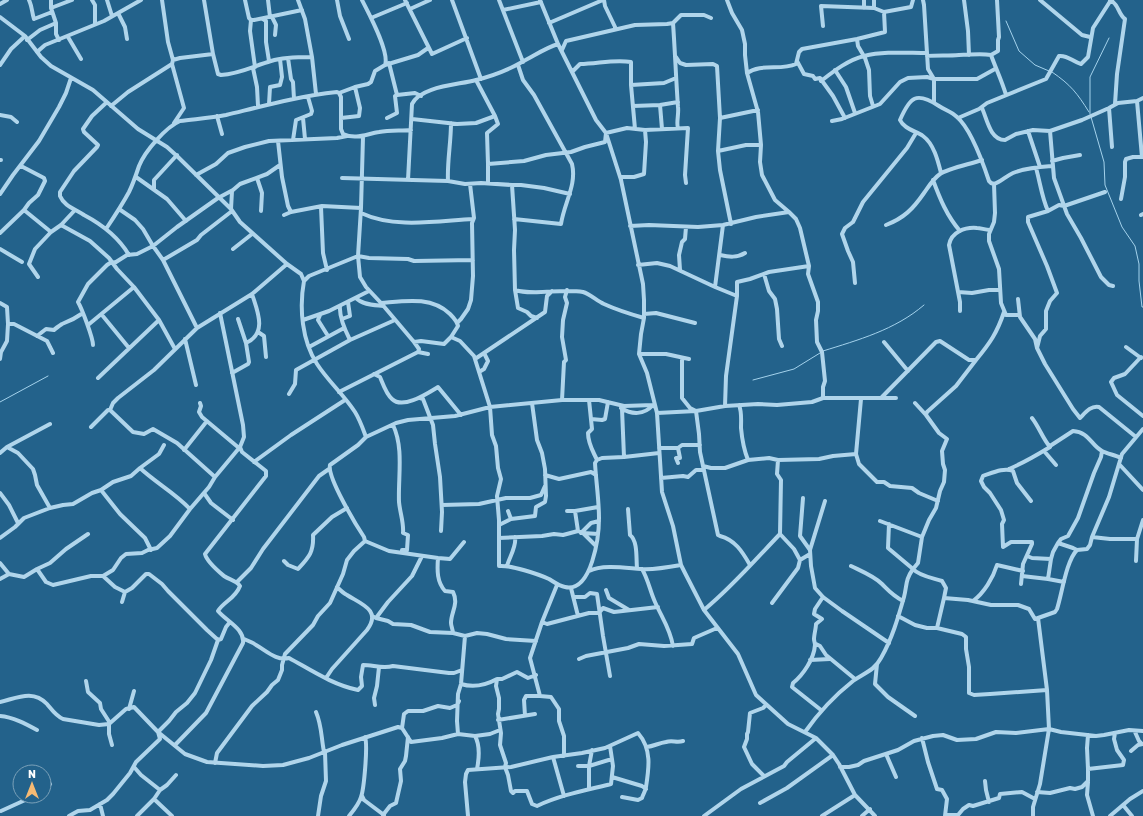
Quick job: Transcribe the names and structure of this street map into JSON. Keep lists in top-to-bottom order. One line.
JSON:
{"north":"top"}
